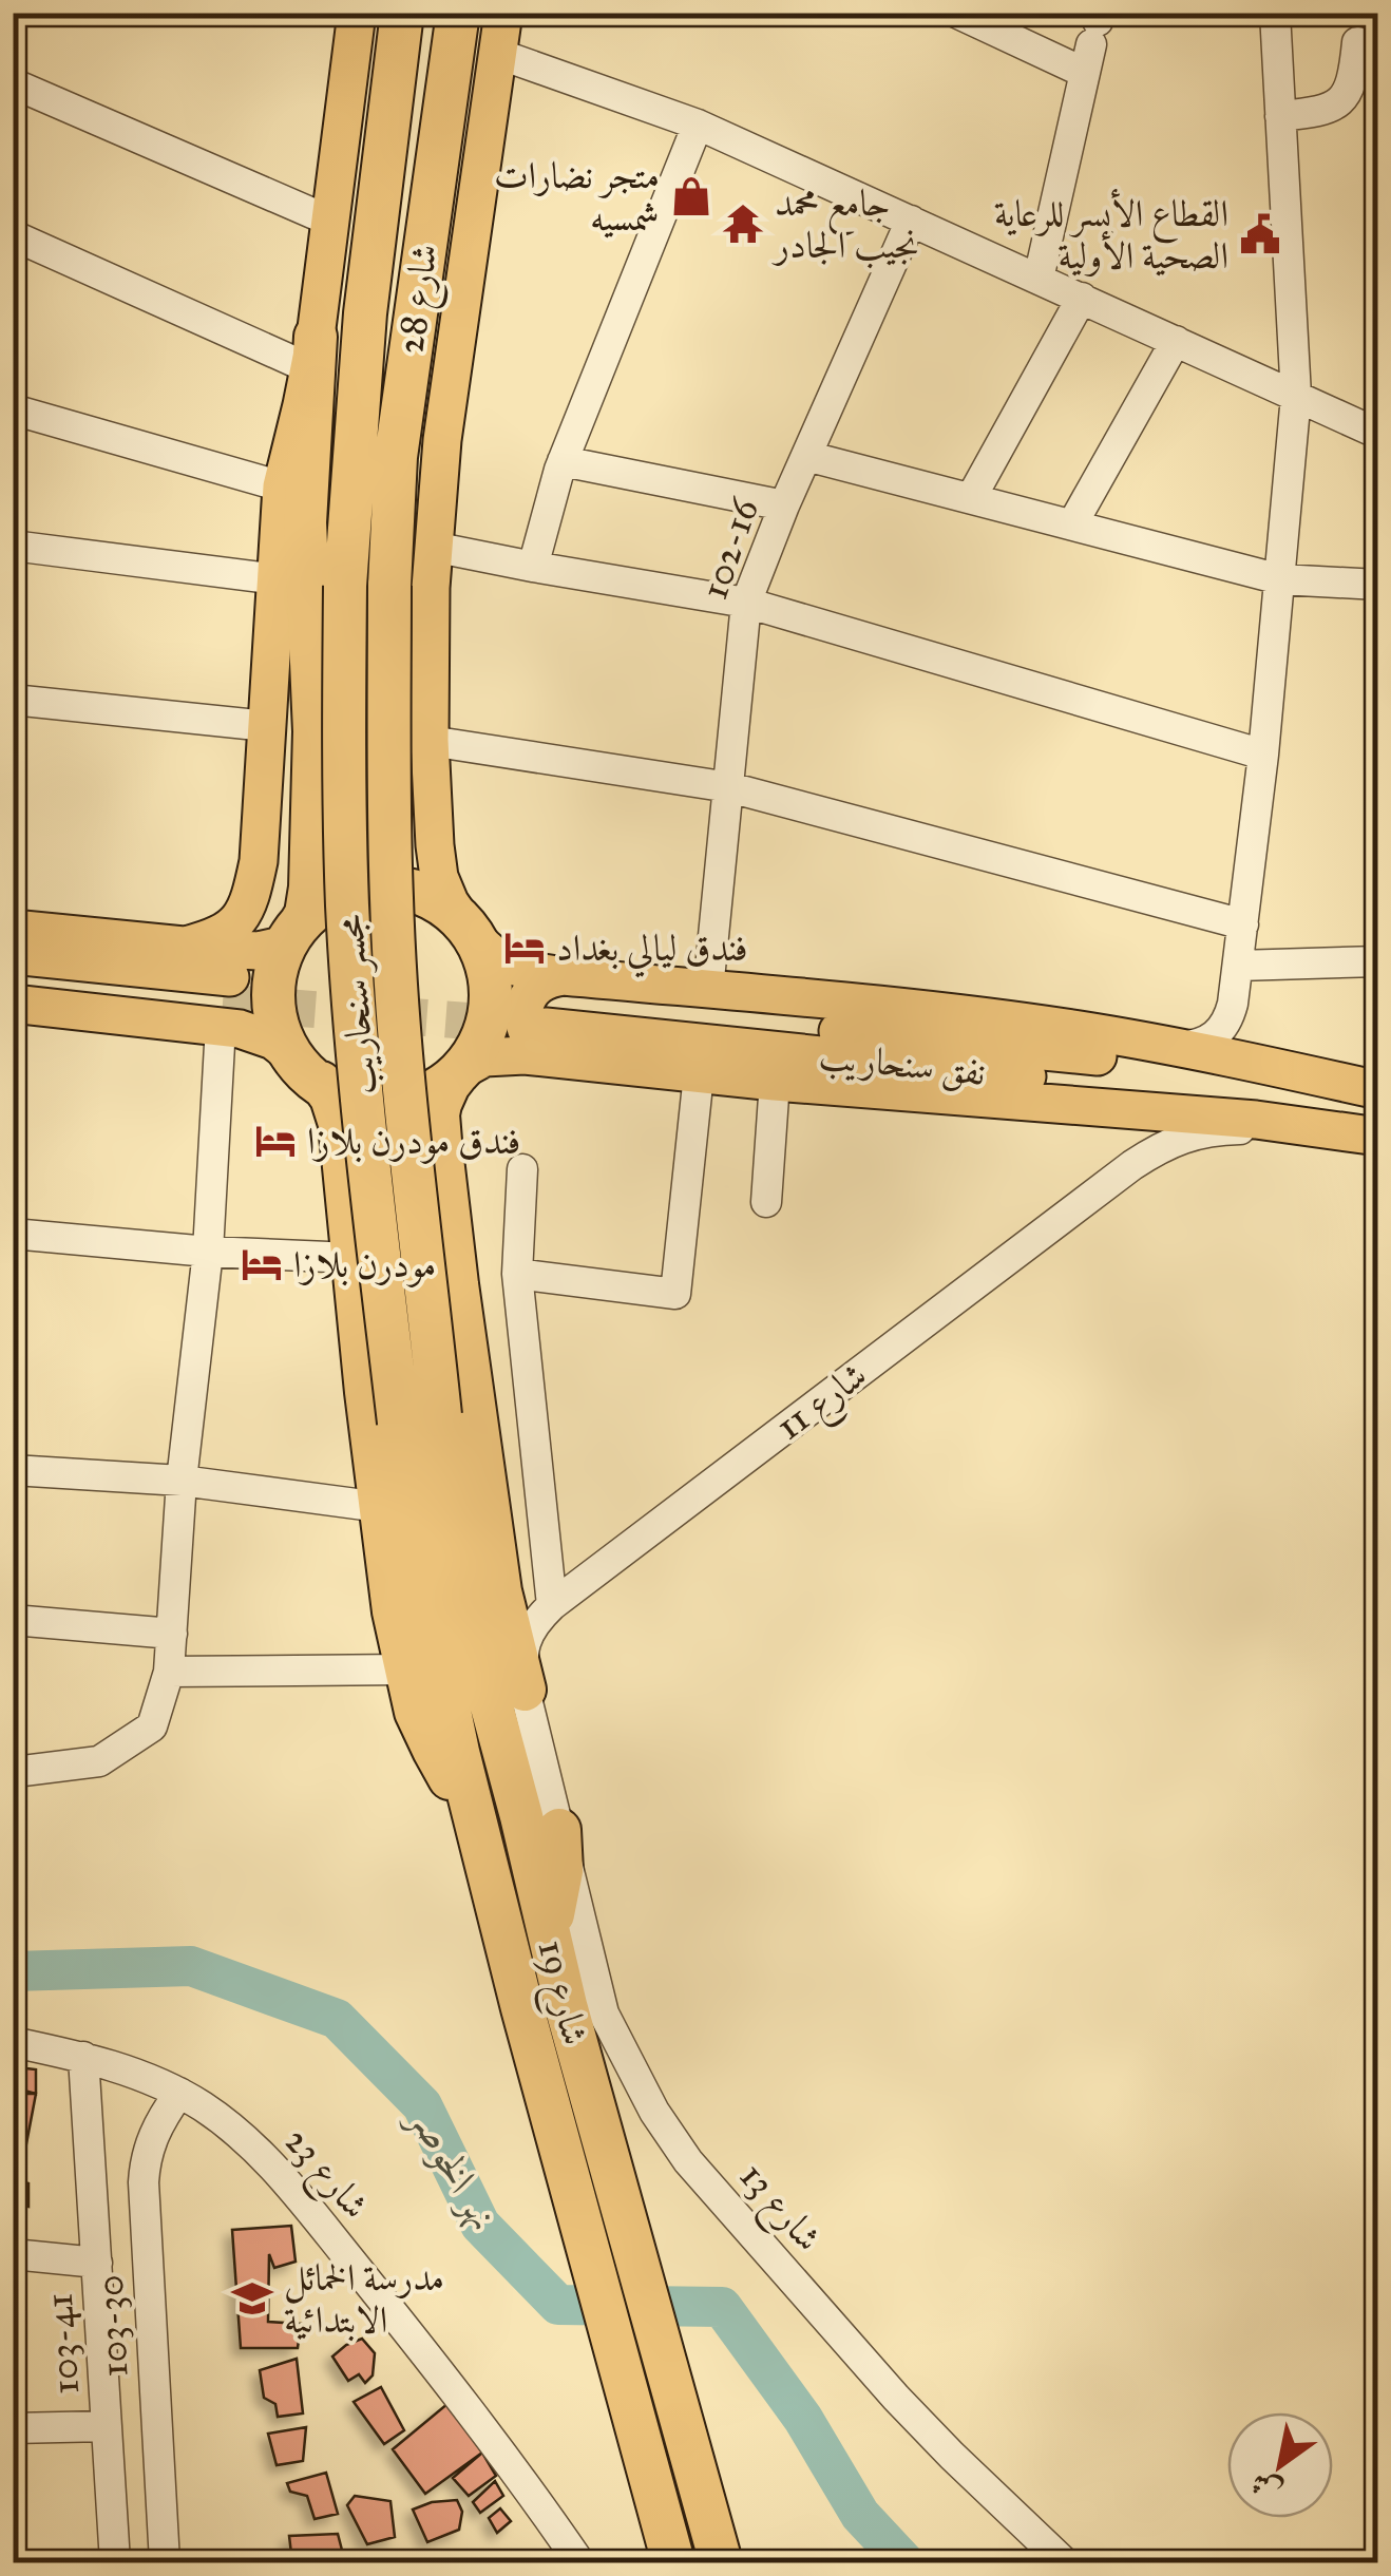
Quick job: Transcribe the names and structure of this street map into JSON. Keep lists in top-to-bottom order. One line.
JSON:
{"streets":{"highway":["شارع 28","مجسر سنحاريب","شارع 19"],"main road":["نفق سنحاريب","شارع 11"],"street":["102-16","شارع 23","شارع 13","103-30","103-41"]},"crossings":[["شارع 28","مجسر سنحاريب"],["102-16","شارع 11"],["مجسر سنحاريب","شارع 19"],["نفق سنحاريب","شارع 11"],["شارع 11","شارع 13"],["شارع 23","103-30"],["شارع 23","103-41"]],"water":["نهر الخوصر"],"places":{"shop":["متجر نضارات شمسيه"],"temple":["جامع محمد نجيب الجادر"],"public building":["القطاع الأيسر للرعاية الصحية الأولية"],"hotel":["فندق ليالي بغداد","فندق مودرن بلازا","مودرن بلازا"],"school or university":["مدرسة الخمائل الابتدائية"]},"north":"bottom left"}
